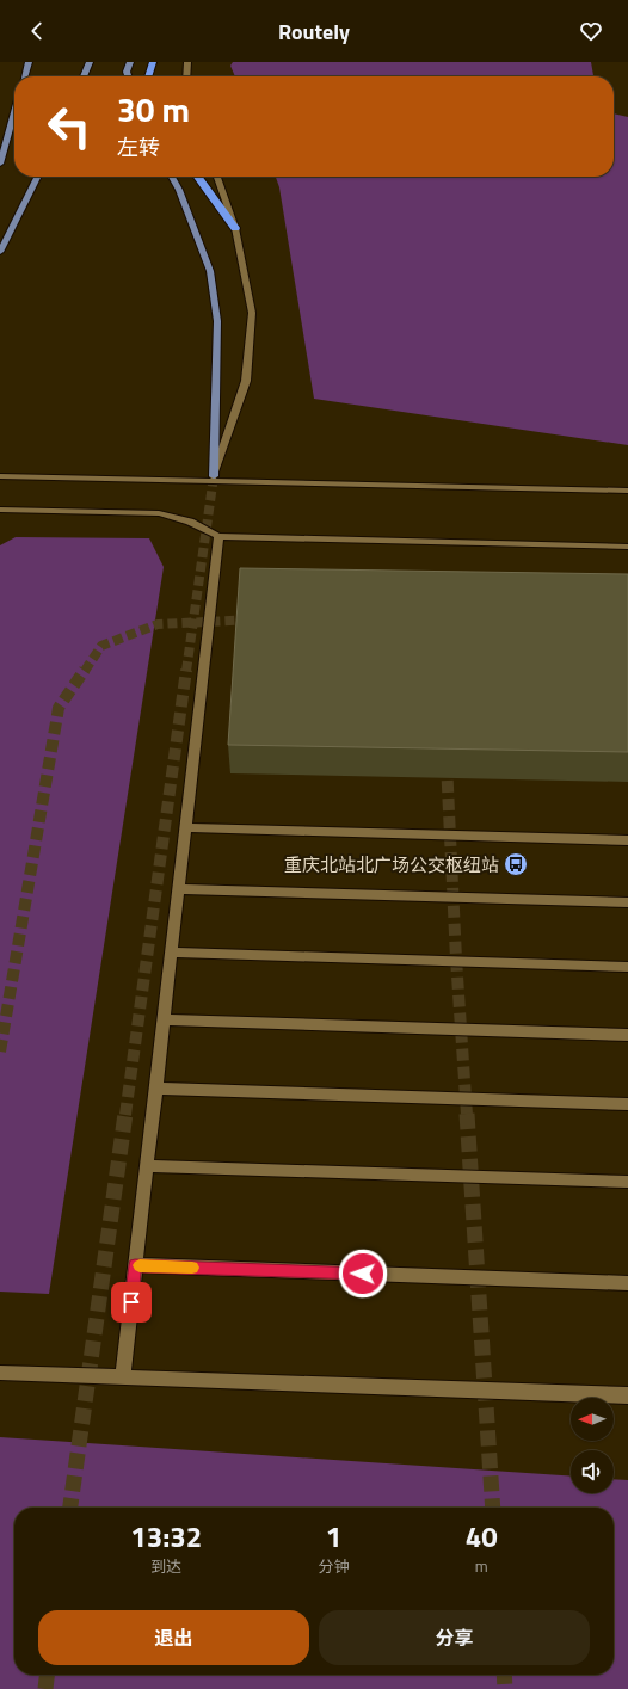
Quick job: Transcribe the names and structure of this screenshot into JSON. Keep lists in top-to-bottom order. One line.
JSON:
{"places":{"bus stop":["重庆北站北广场公交枢纽站"]},"north":"left","page":{"header":"Routely","turn":["30 m","左转"],"eta":["13:32","到达","1","分钟","40","m"],"buttons":["退出","分享"]}}
